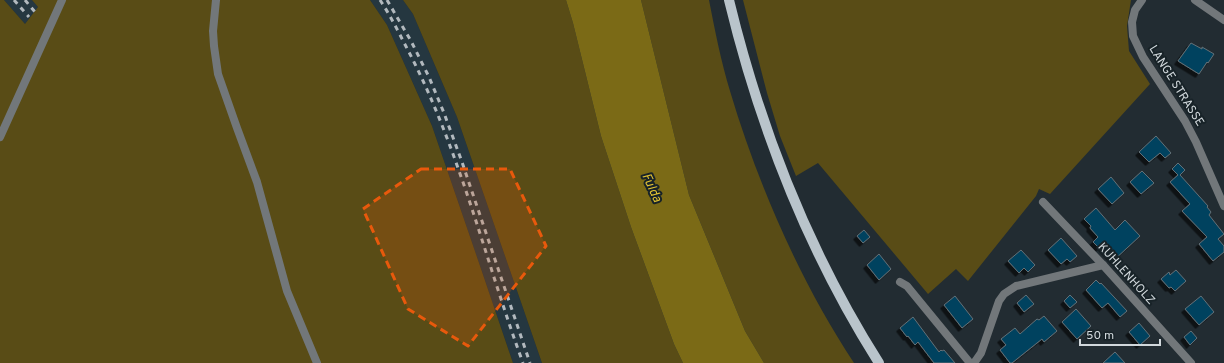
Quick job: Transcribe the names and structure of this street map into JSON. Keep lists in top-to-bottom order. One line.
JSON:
{"streets":{"street":["LANGE STRASSE","KUHLENHOLZ"]},"water":["Fulda"],"scale_bar":"50 m"}
